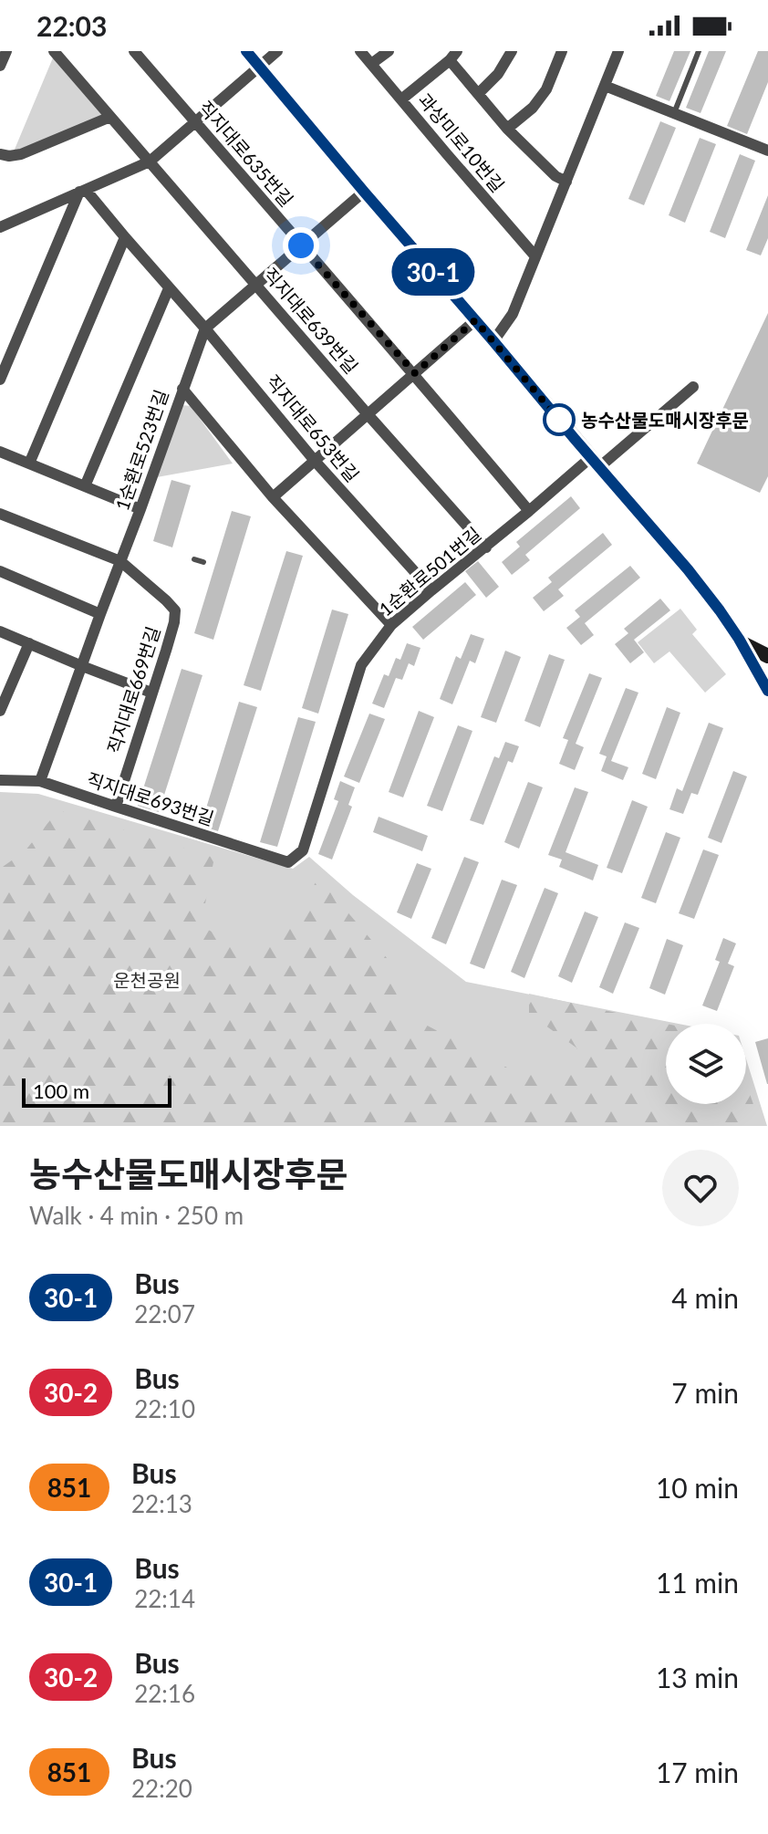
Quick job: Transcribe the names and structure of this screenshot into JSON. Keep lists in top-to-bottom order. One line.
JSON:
{"streets":{"street":["과상미로10번길","직지대로635번길","직지대로639번길","직지대로653번길","1순환로523번길","1순환로501번길","직지대로669번길","직지대로693번길"]},"crossings":[["직지대로635번길","1순환로523번길"],["직지대로635번길","1순환로501번길"],["직지대로639번길","1순환로523번길"],["직지대로639번길","1순환로501번길"],["직지대로653번길","1순환로523번길"],["직지대로653번길","1순환로501번길"],["1순환로523번길","직지대로669번길"],["1순환로523번길","직지대로693번길"],["1순환로501번길","직지대로693번길"],["직지대로669번길","직지대로693번길"]],"parks":["운천공원"],"places":["농수산물도매시장후문"],"lines":["bus line 30-1"],"scale_bar":"100 m","page":{"status":"22:03","on_map":"30-1","scale":"100 m","heading":["농수산물도매시장후문","Walk · 4 min · 250 m"],"list":[{"mark":"30-1","name":"Bus","note":"22:07","value":"4 min"},{"mark":"30-2","name":"Bus","note":"22:10","value":"7 min"},{"mark":"851","name":"Bus","note":"22:13","value":"10 min"},{"mark":"30-1","name":"Bus","note":"22:14","value":"11 min"},{"mark":"30-2","name":"Bus","note":"22:16","value":"13 min"},{"mark":"851","name":"Bus","note":"22:20","value":"17 min"}]}}
